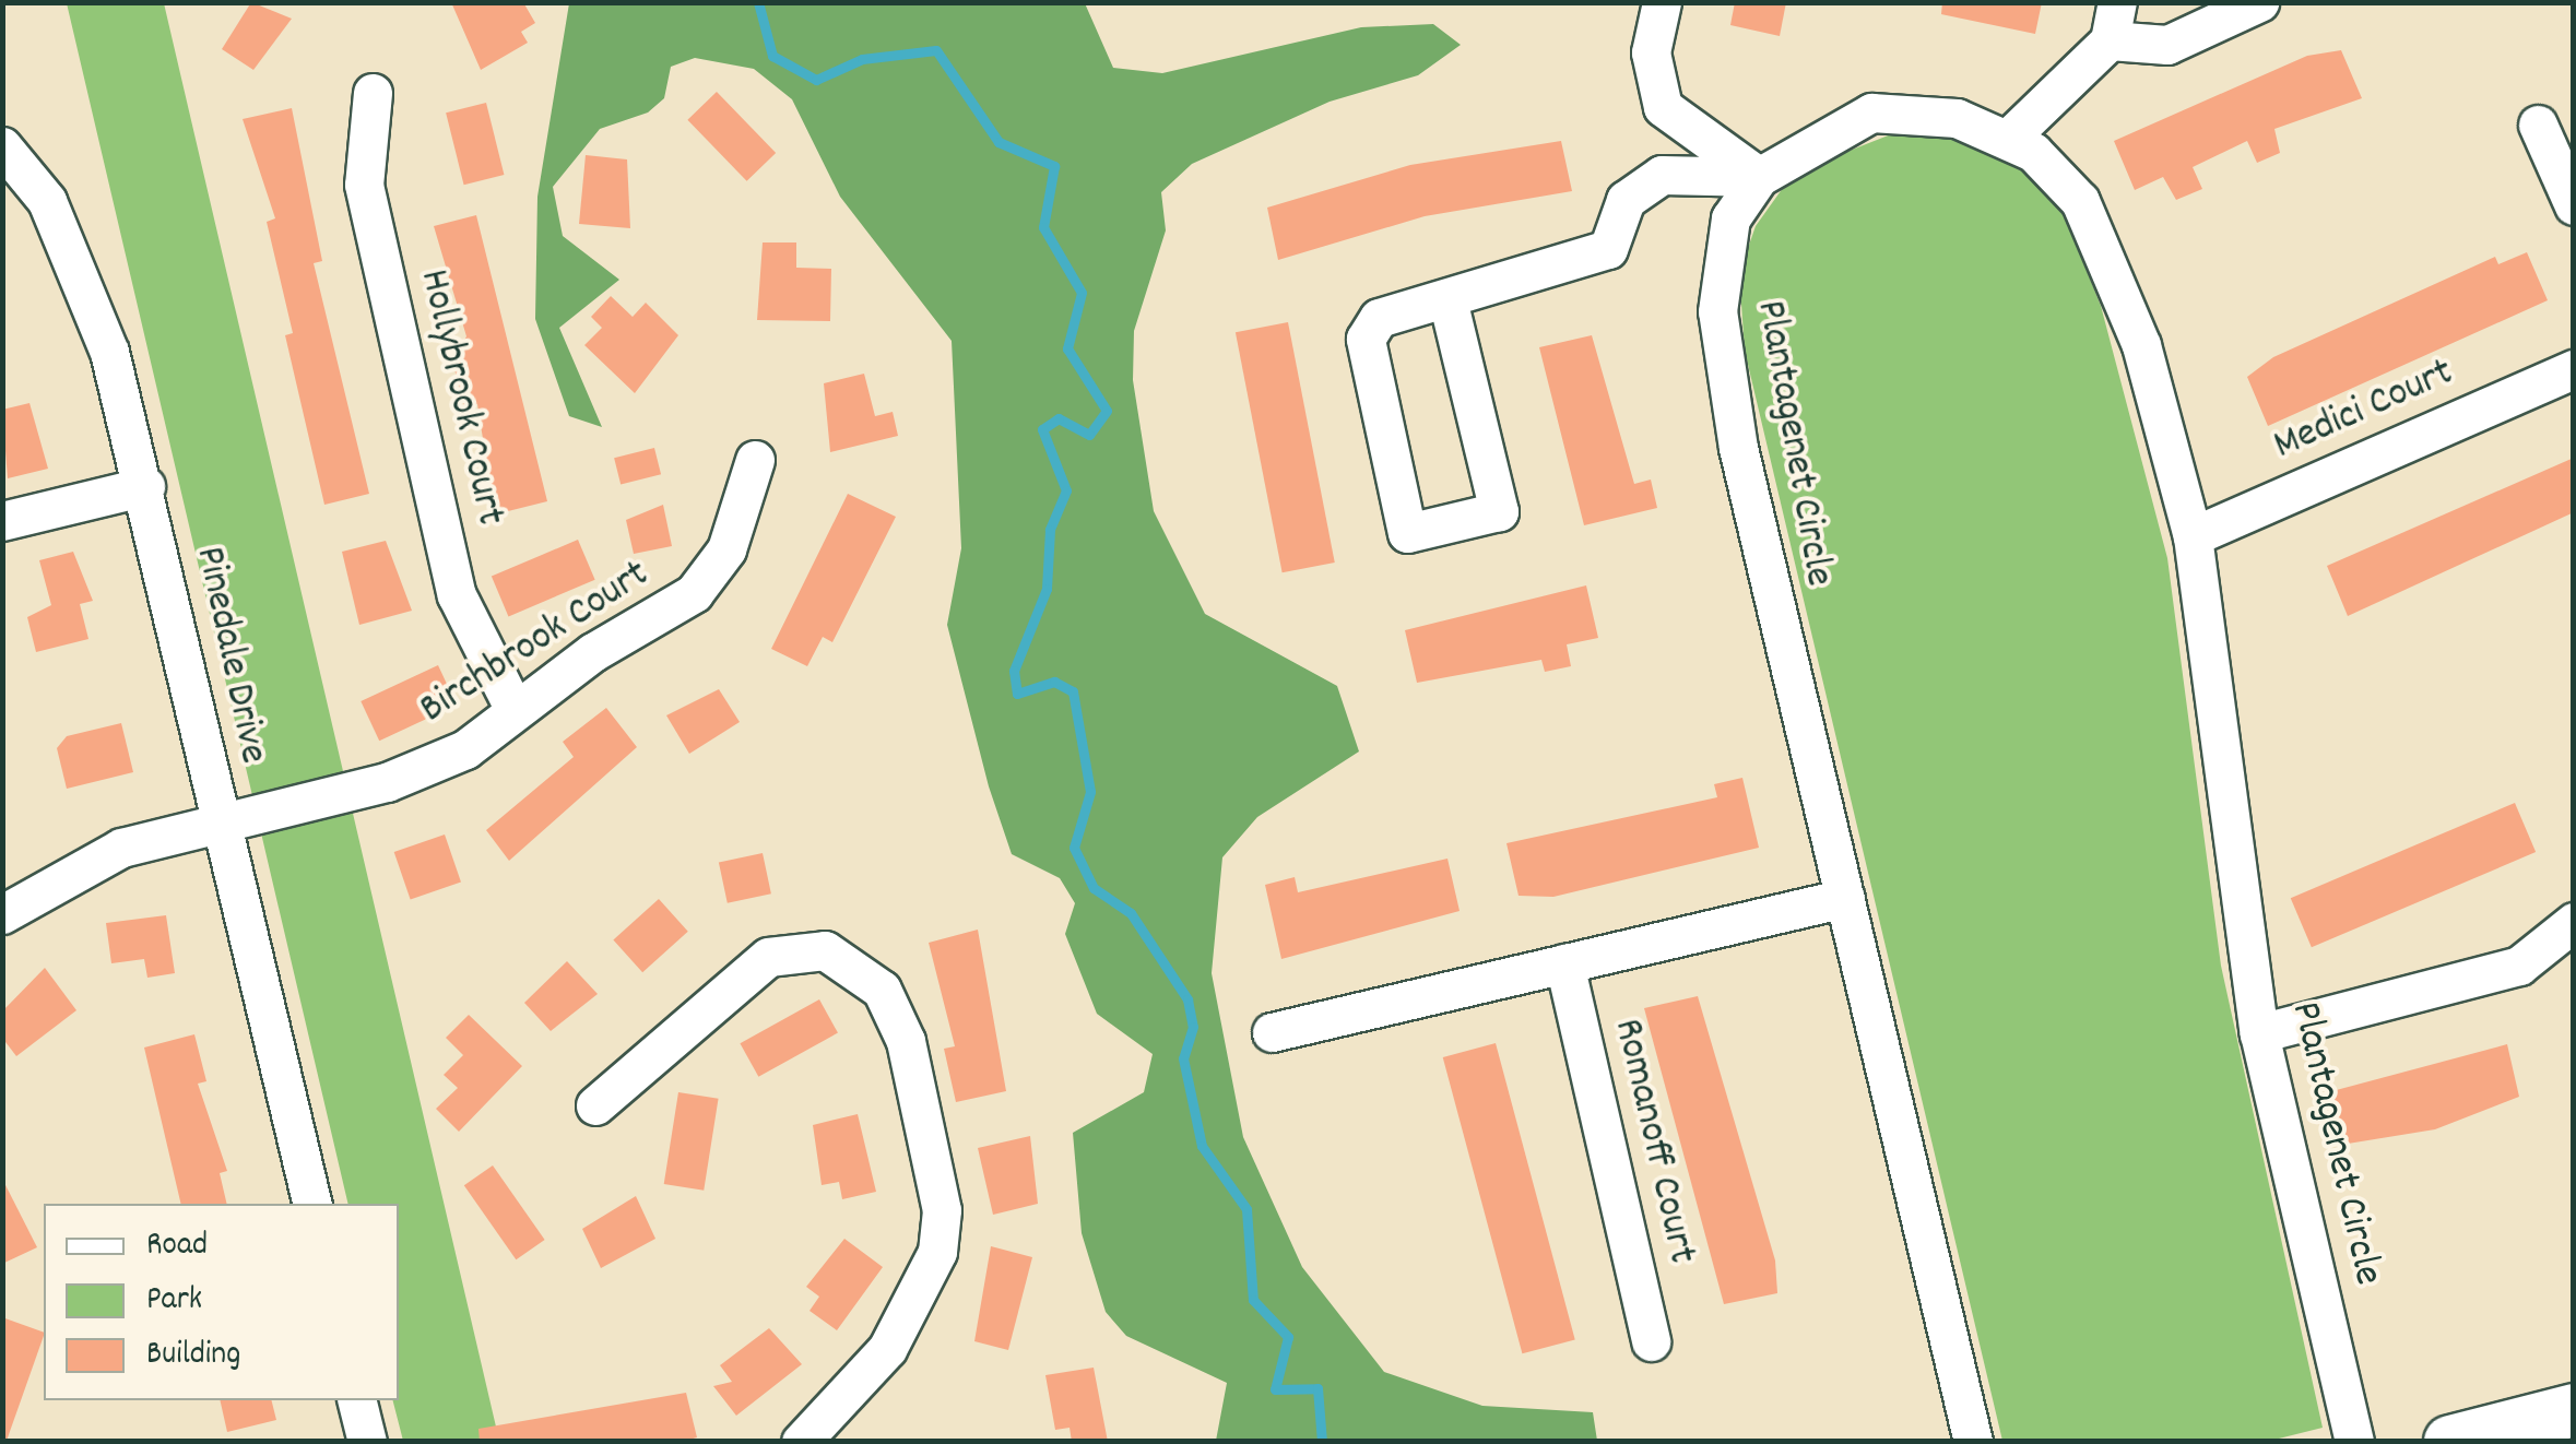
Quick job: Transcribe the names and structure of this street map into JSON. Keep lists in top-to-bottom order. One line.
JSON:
{"streets":{"street":["Hollybrook Court","Medici Court","Plantagenet Circle","Birchbrook Court","Pinedale Drive","Romanoff Court"]},"crossings":[["Hollybrook Court","Birchbrook Court"],["Medici Court","Plantagenet Circle"],["Birchbrook Court","Pinedale Drive"]],"legend":["Road","Park","Building"]}
